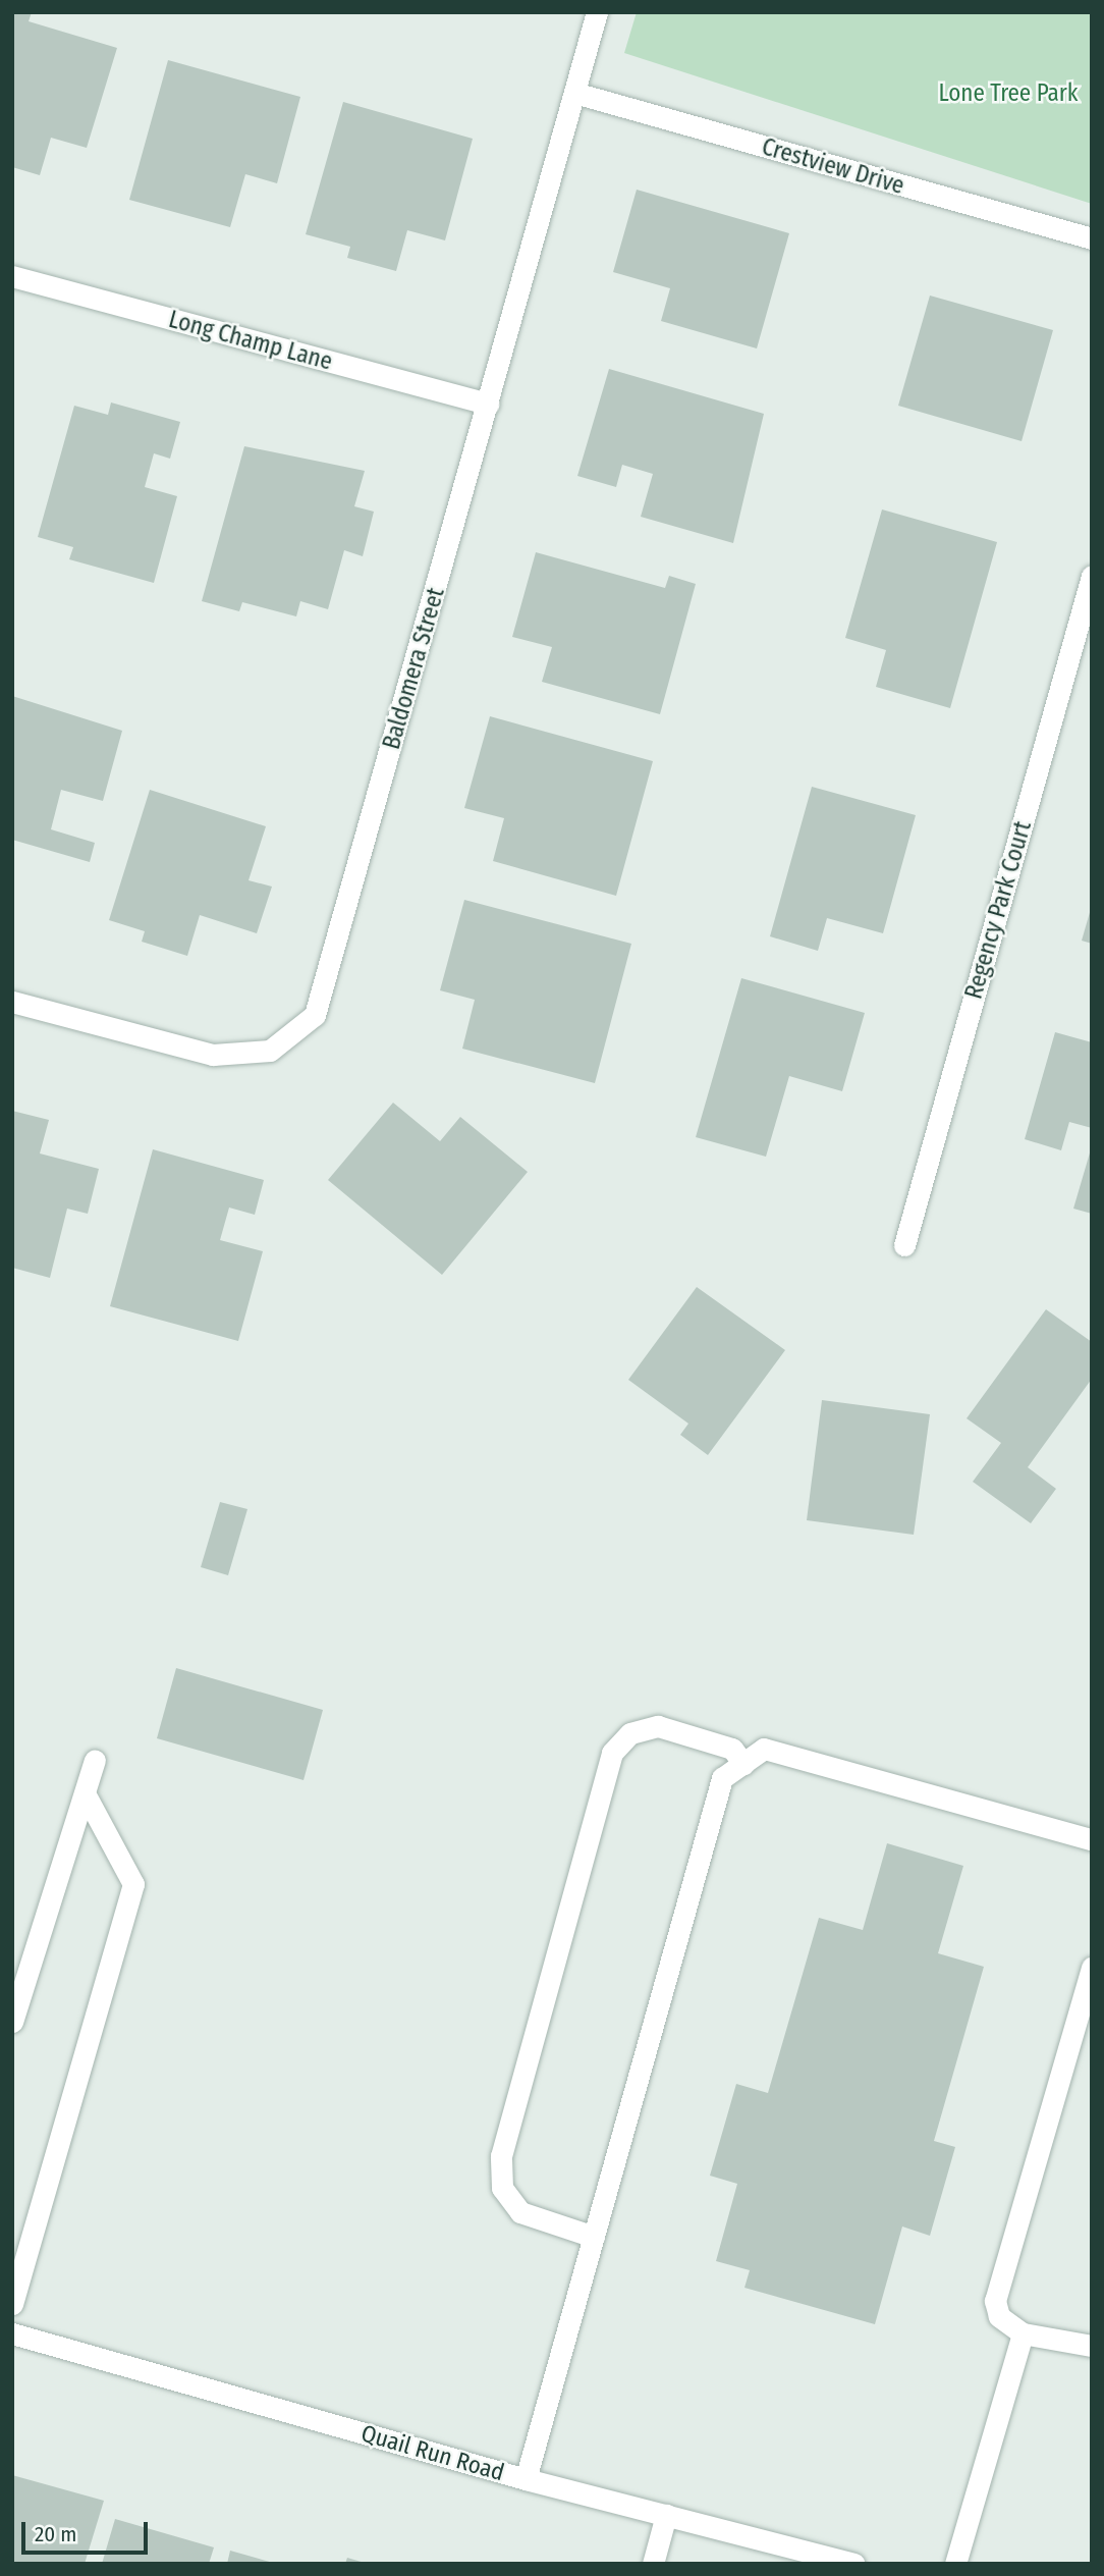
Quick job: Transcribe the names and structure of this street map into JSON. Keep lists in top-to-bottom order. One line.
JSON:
{"streets":{"street":["Crestview Drive","Long Champ Lane","Baldomera Street","Regency Park Court","Quail Run Road"]},"crossings":[["Crestview Drive","Baldomera Street"],["Long Champ Lane","Baldomera Street"]],"parks":["Lone Tree Park"],"scale_bar":"20 m"}
